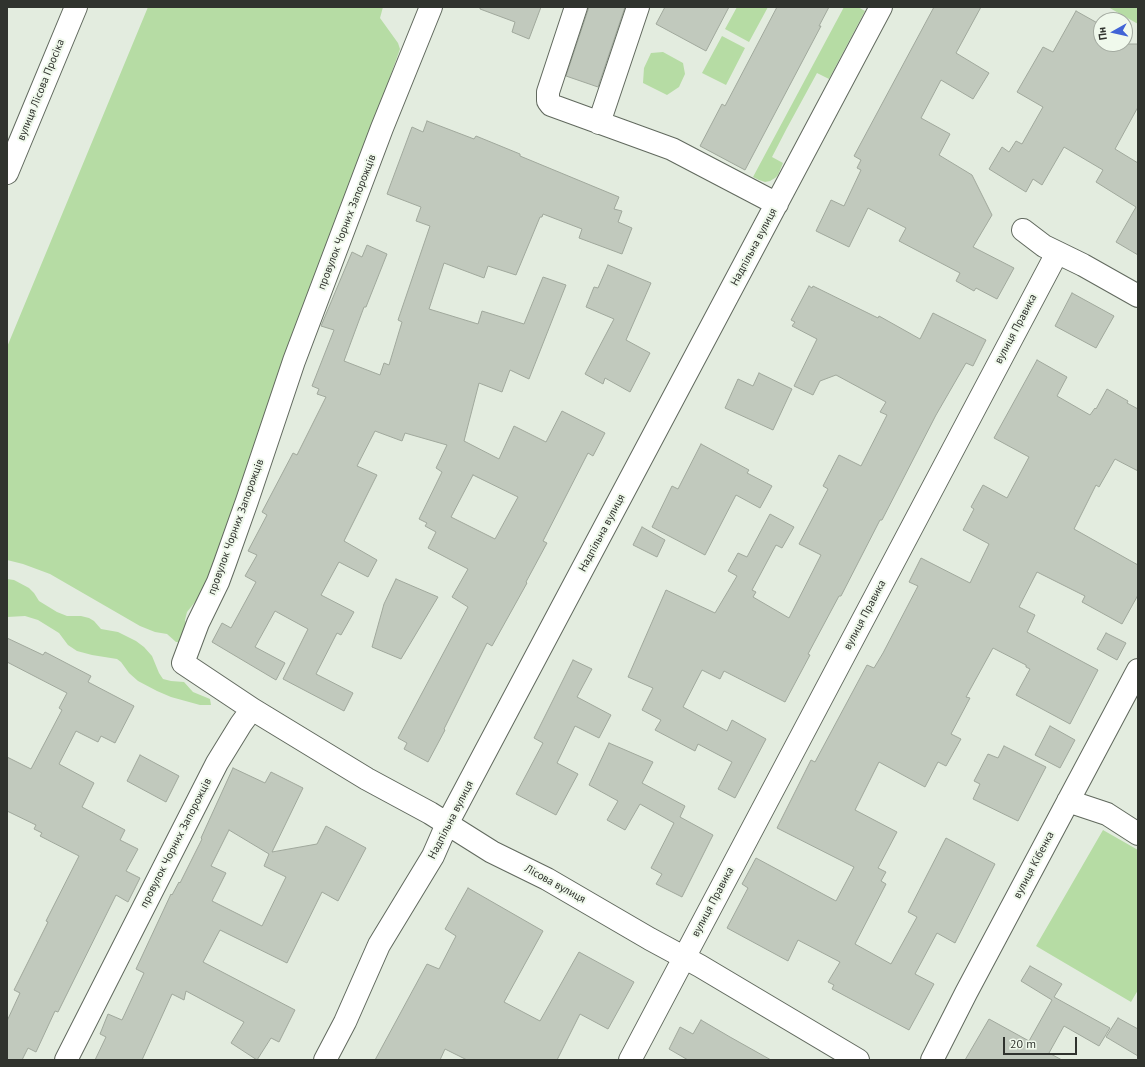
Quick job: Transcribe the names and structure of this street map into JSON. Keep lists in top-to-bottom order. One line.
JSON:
{"streets":{"street":["вулиця Лісова Просіка","провулок Чорних Запорожців","Надпільна вулиця","вулиця Правика","вулиця Кібенка","Лісова вулиця"]},"crossings":[["провулок Чорних Запорожців","Лісова вулиця"],["Надпільна вулиця","Лісова вулиця"],["вулиця Правика","Лісова вулиця"]],"scale_bar":"20 m","north":"left"}
